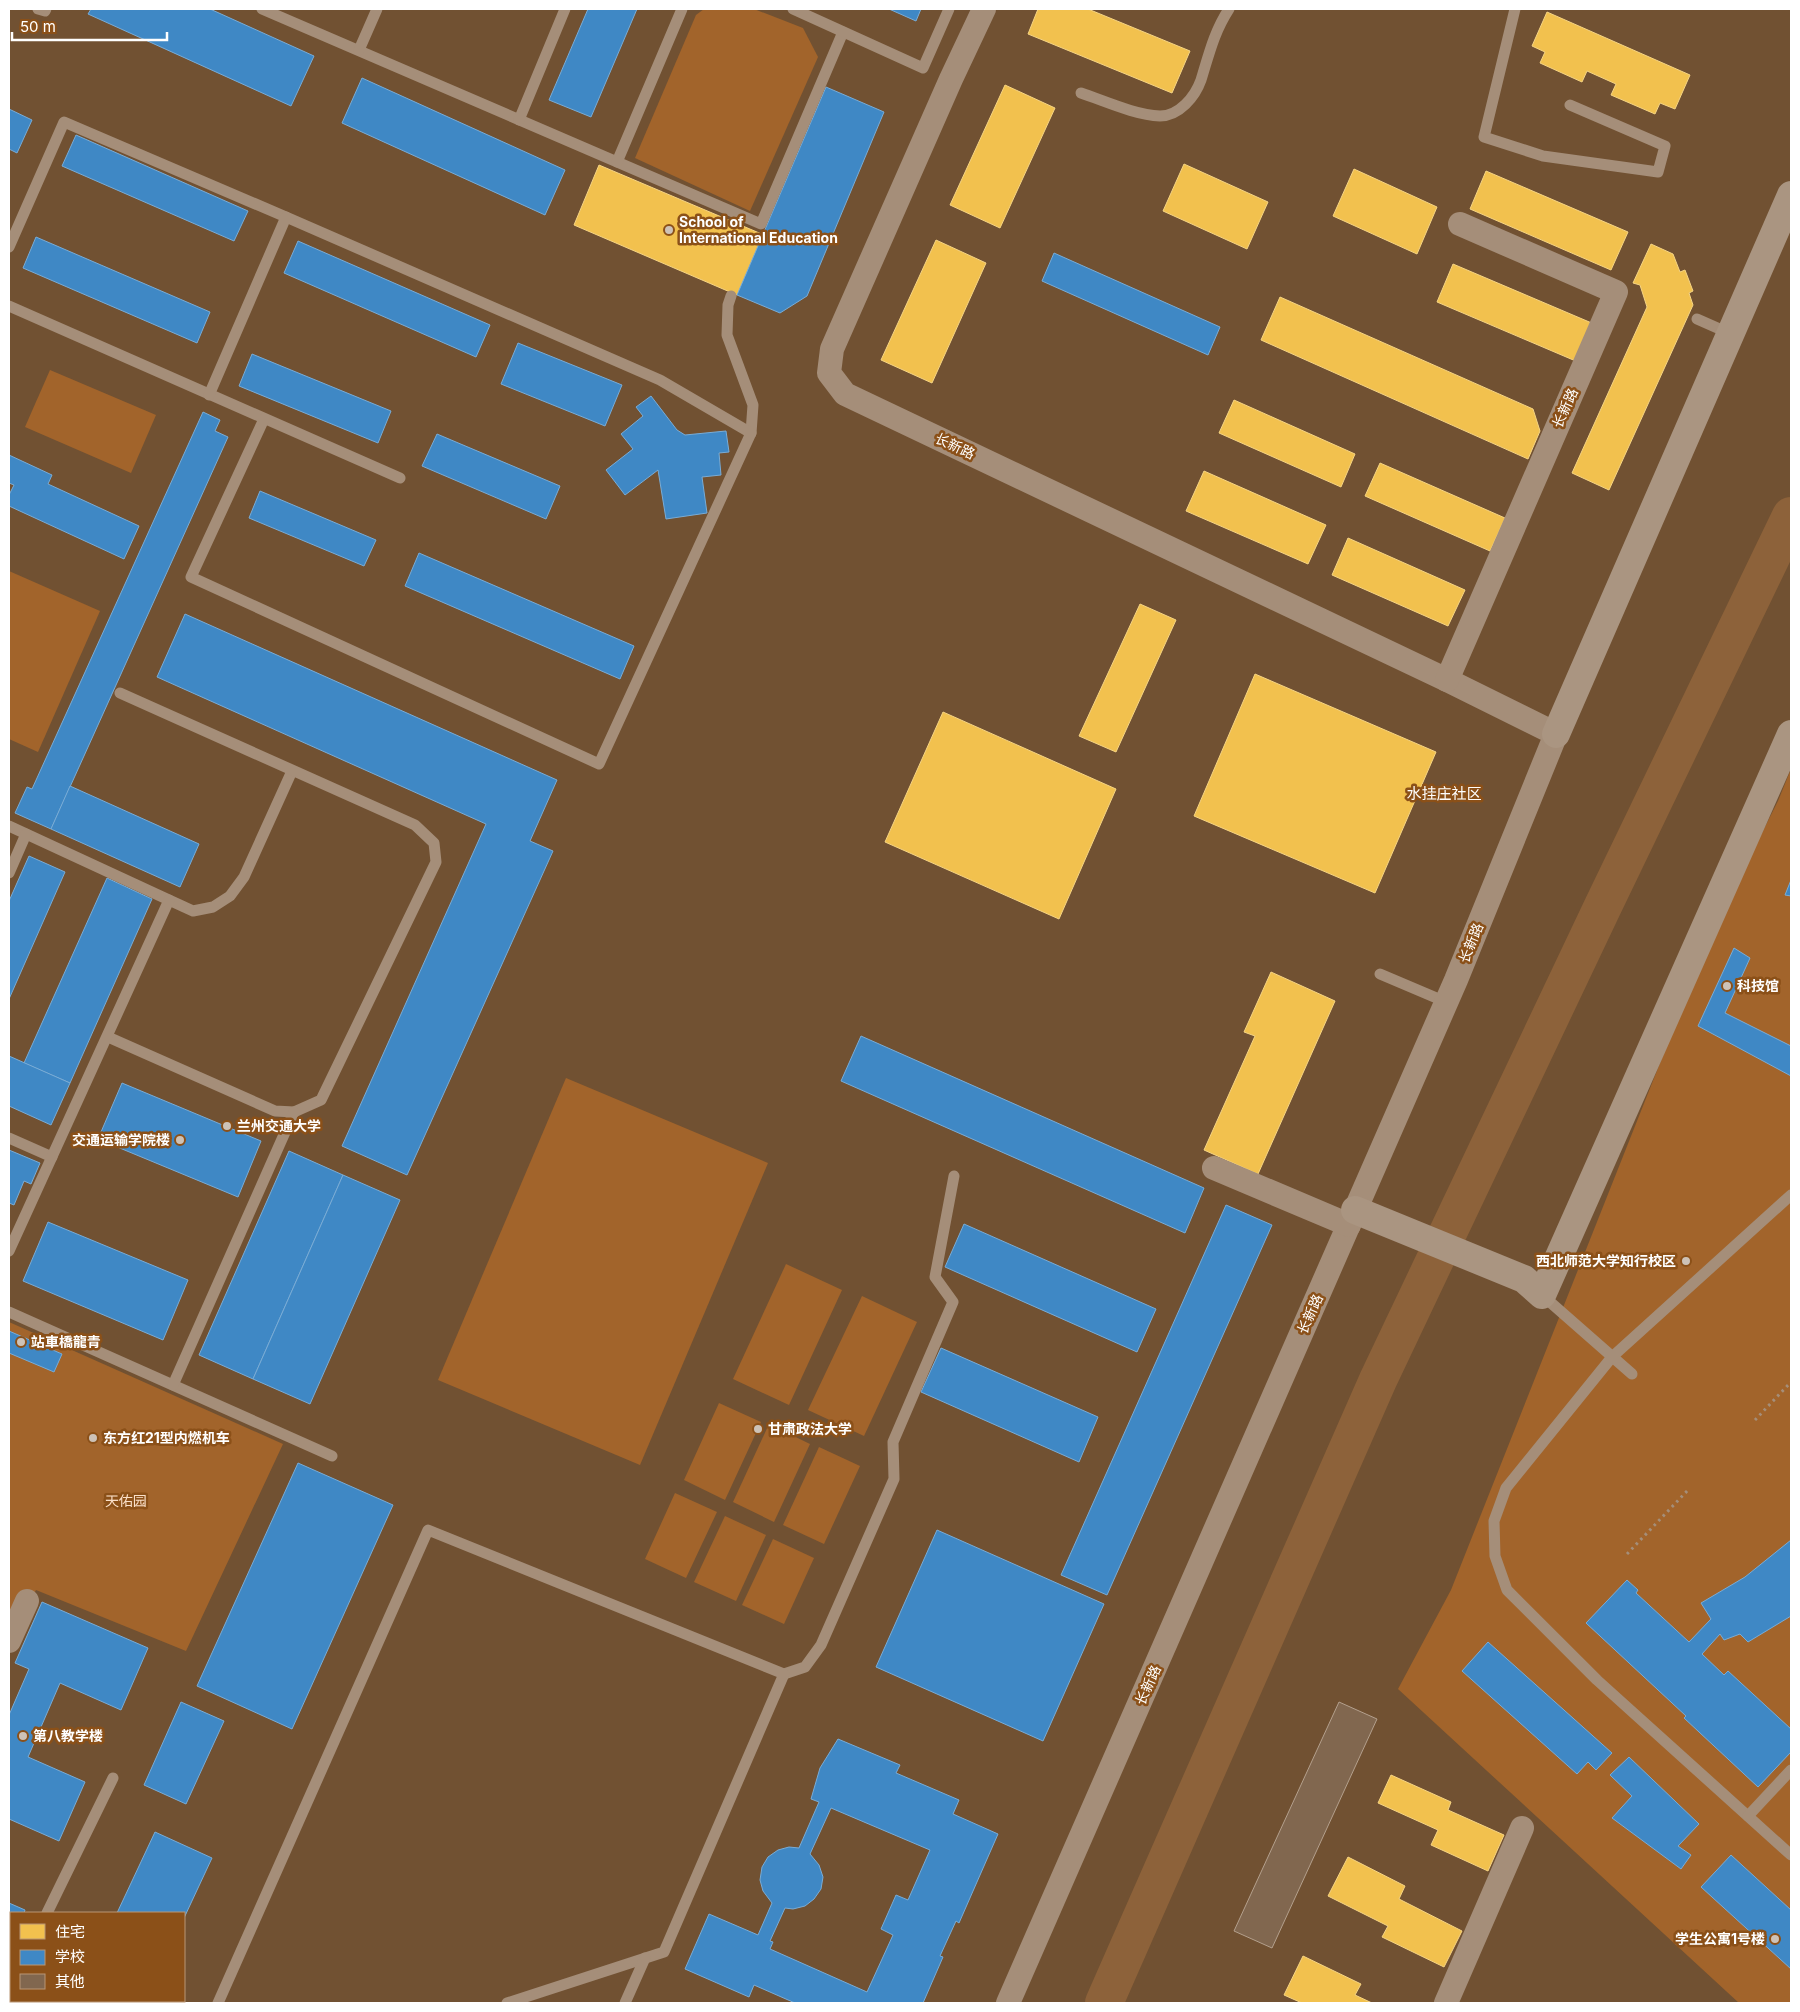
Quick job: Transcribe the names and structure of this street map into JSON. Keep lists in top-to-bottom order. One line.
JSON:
{"streets":{"street":["长新路"]},"districts":["水挂庄社区"],"parks":["天佑园"],"places":["School of International Education","科技馆","兰州交通大学","交通运输学院楼","西北师范大学知行校区","站車橋龍青","甘肃政法大学","东方红21型内燃机车","第八教学楼","学生公寓1号楼"],"legend":["住宅","学校","其他"],"scale_bar":"50 m"}
